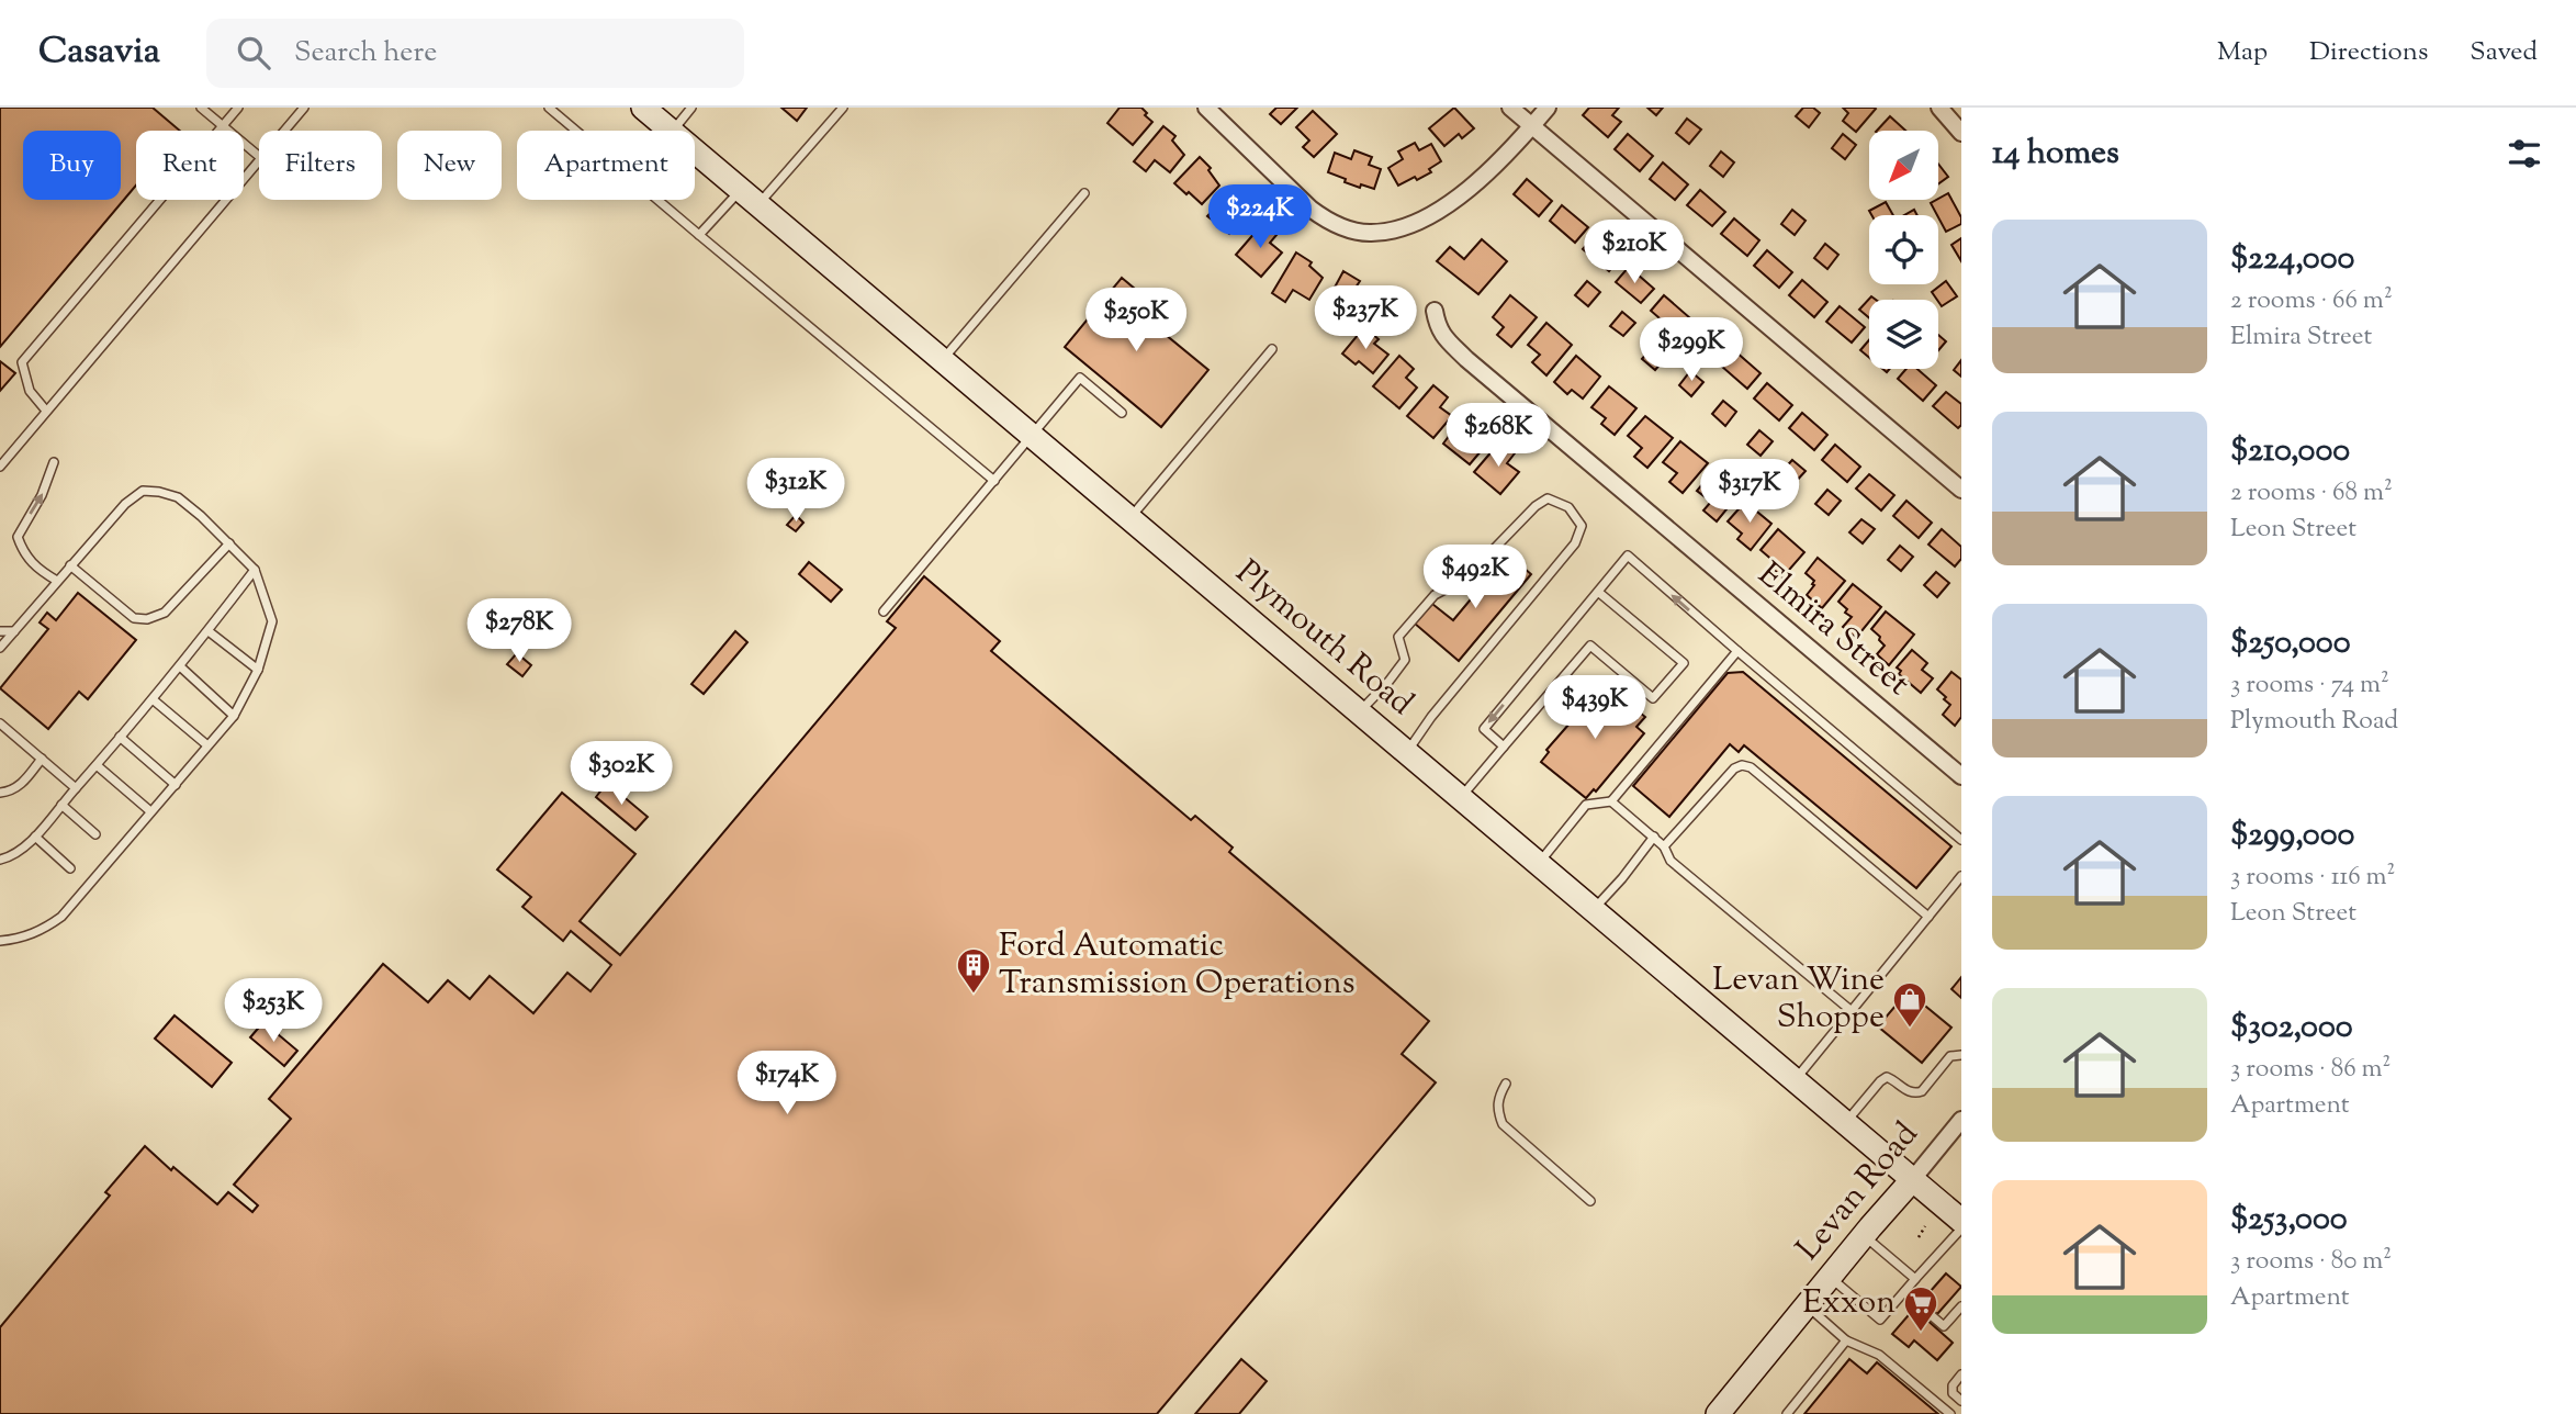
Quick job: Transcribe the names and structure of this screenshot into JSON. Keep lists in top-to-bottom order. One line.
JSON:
{"streets":{"main road":["Plymouth Road","Levan Road"],"street":["Elmira Street"]},"crossings":[["Plymouth Road","Levan Road"]],"places":{"building":["Ford Automatic Transmission Operations"],"shop":["Levan Wine Shoppe"],"supermarket":["Exxon"]},"north":"bottom left","page":{"header":"Casavia","search":"Search here","nav":["Map","Directions","Saved"],"heading":"14 homes","chip":["Buy","Rent","Filters","New","Apartment"],"price":["$224K","$210K","$237K","$250K","$299K","$268K","$312K","$317K","$492K","$278K","$439K","$302K","$253K","$174K"],"list":[{"name":"$224,000","note":"2 rooms · 66 m² · Elmira Street"},{"name":"$210,000","note":"2 rooms · 68 m² · Leon Street"},{"name":"$250,000","note":"3 rooms · 74 m² · Plymouth Road"},{"name":"$299,000","note":"3 rooms · 116 m² · Leon Street"},{"name":"$302,000","note":"3 rooms · 86 m² · Apartment"},{"name":"$253,000","note":"3 rooms · 80 m² · Apartment"}]}}
